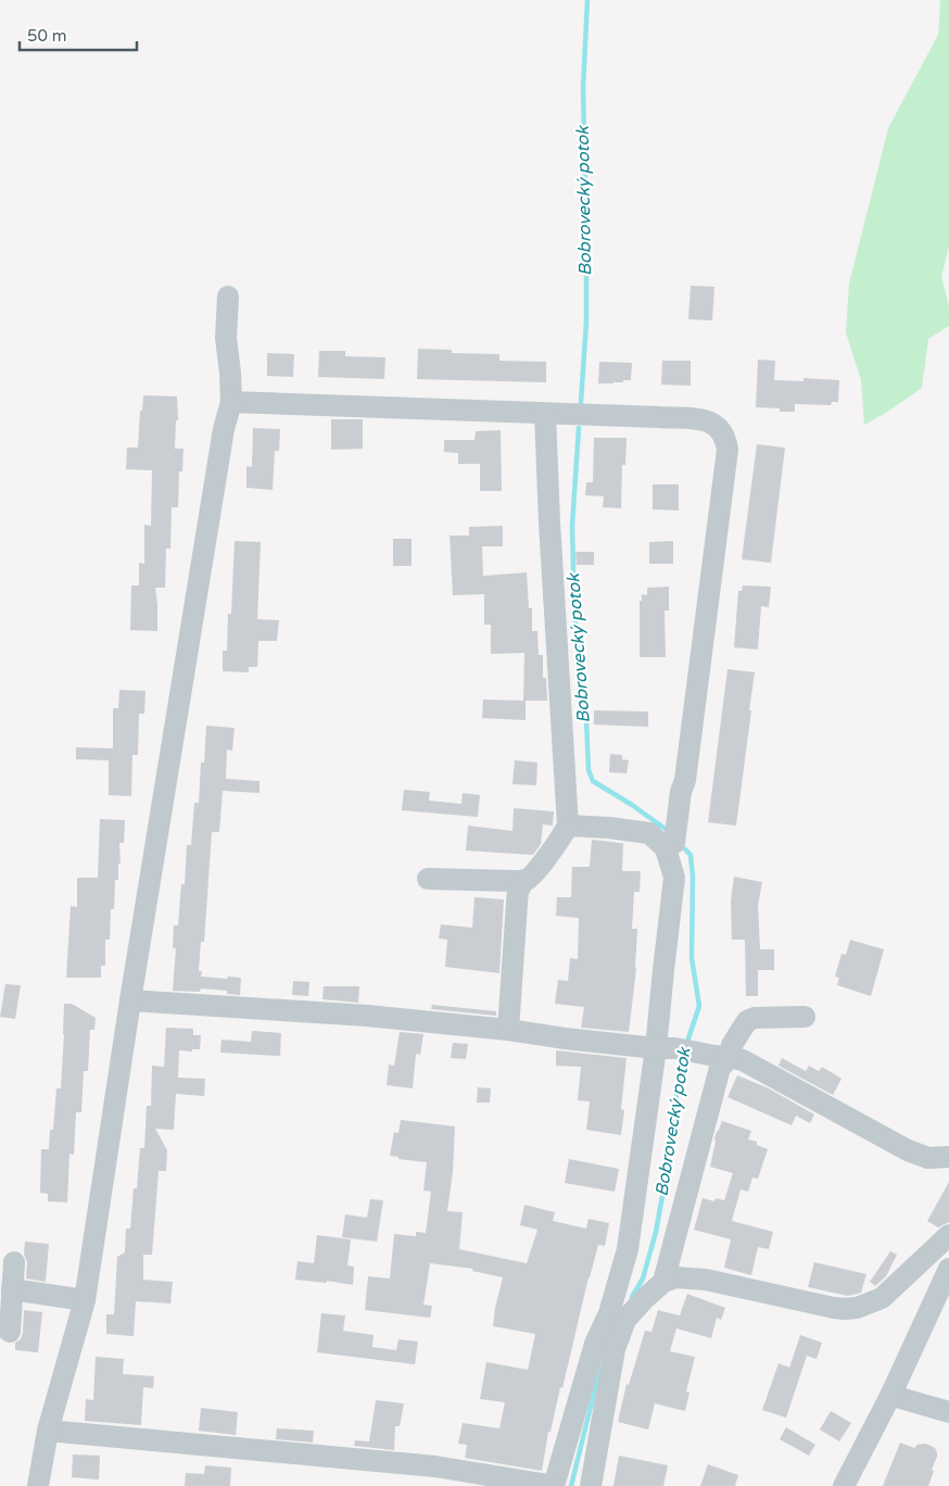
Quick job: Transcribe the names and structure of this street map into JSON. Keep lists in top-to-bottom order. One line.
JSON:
{"water":["Bobrovecký potok"],"scale_bar":"50 m"}
